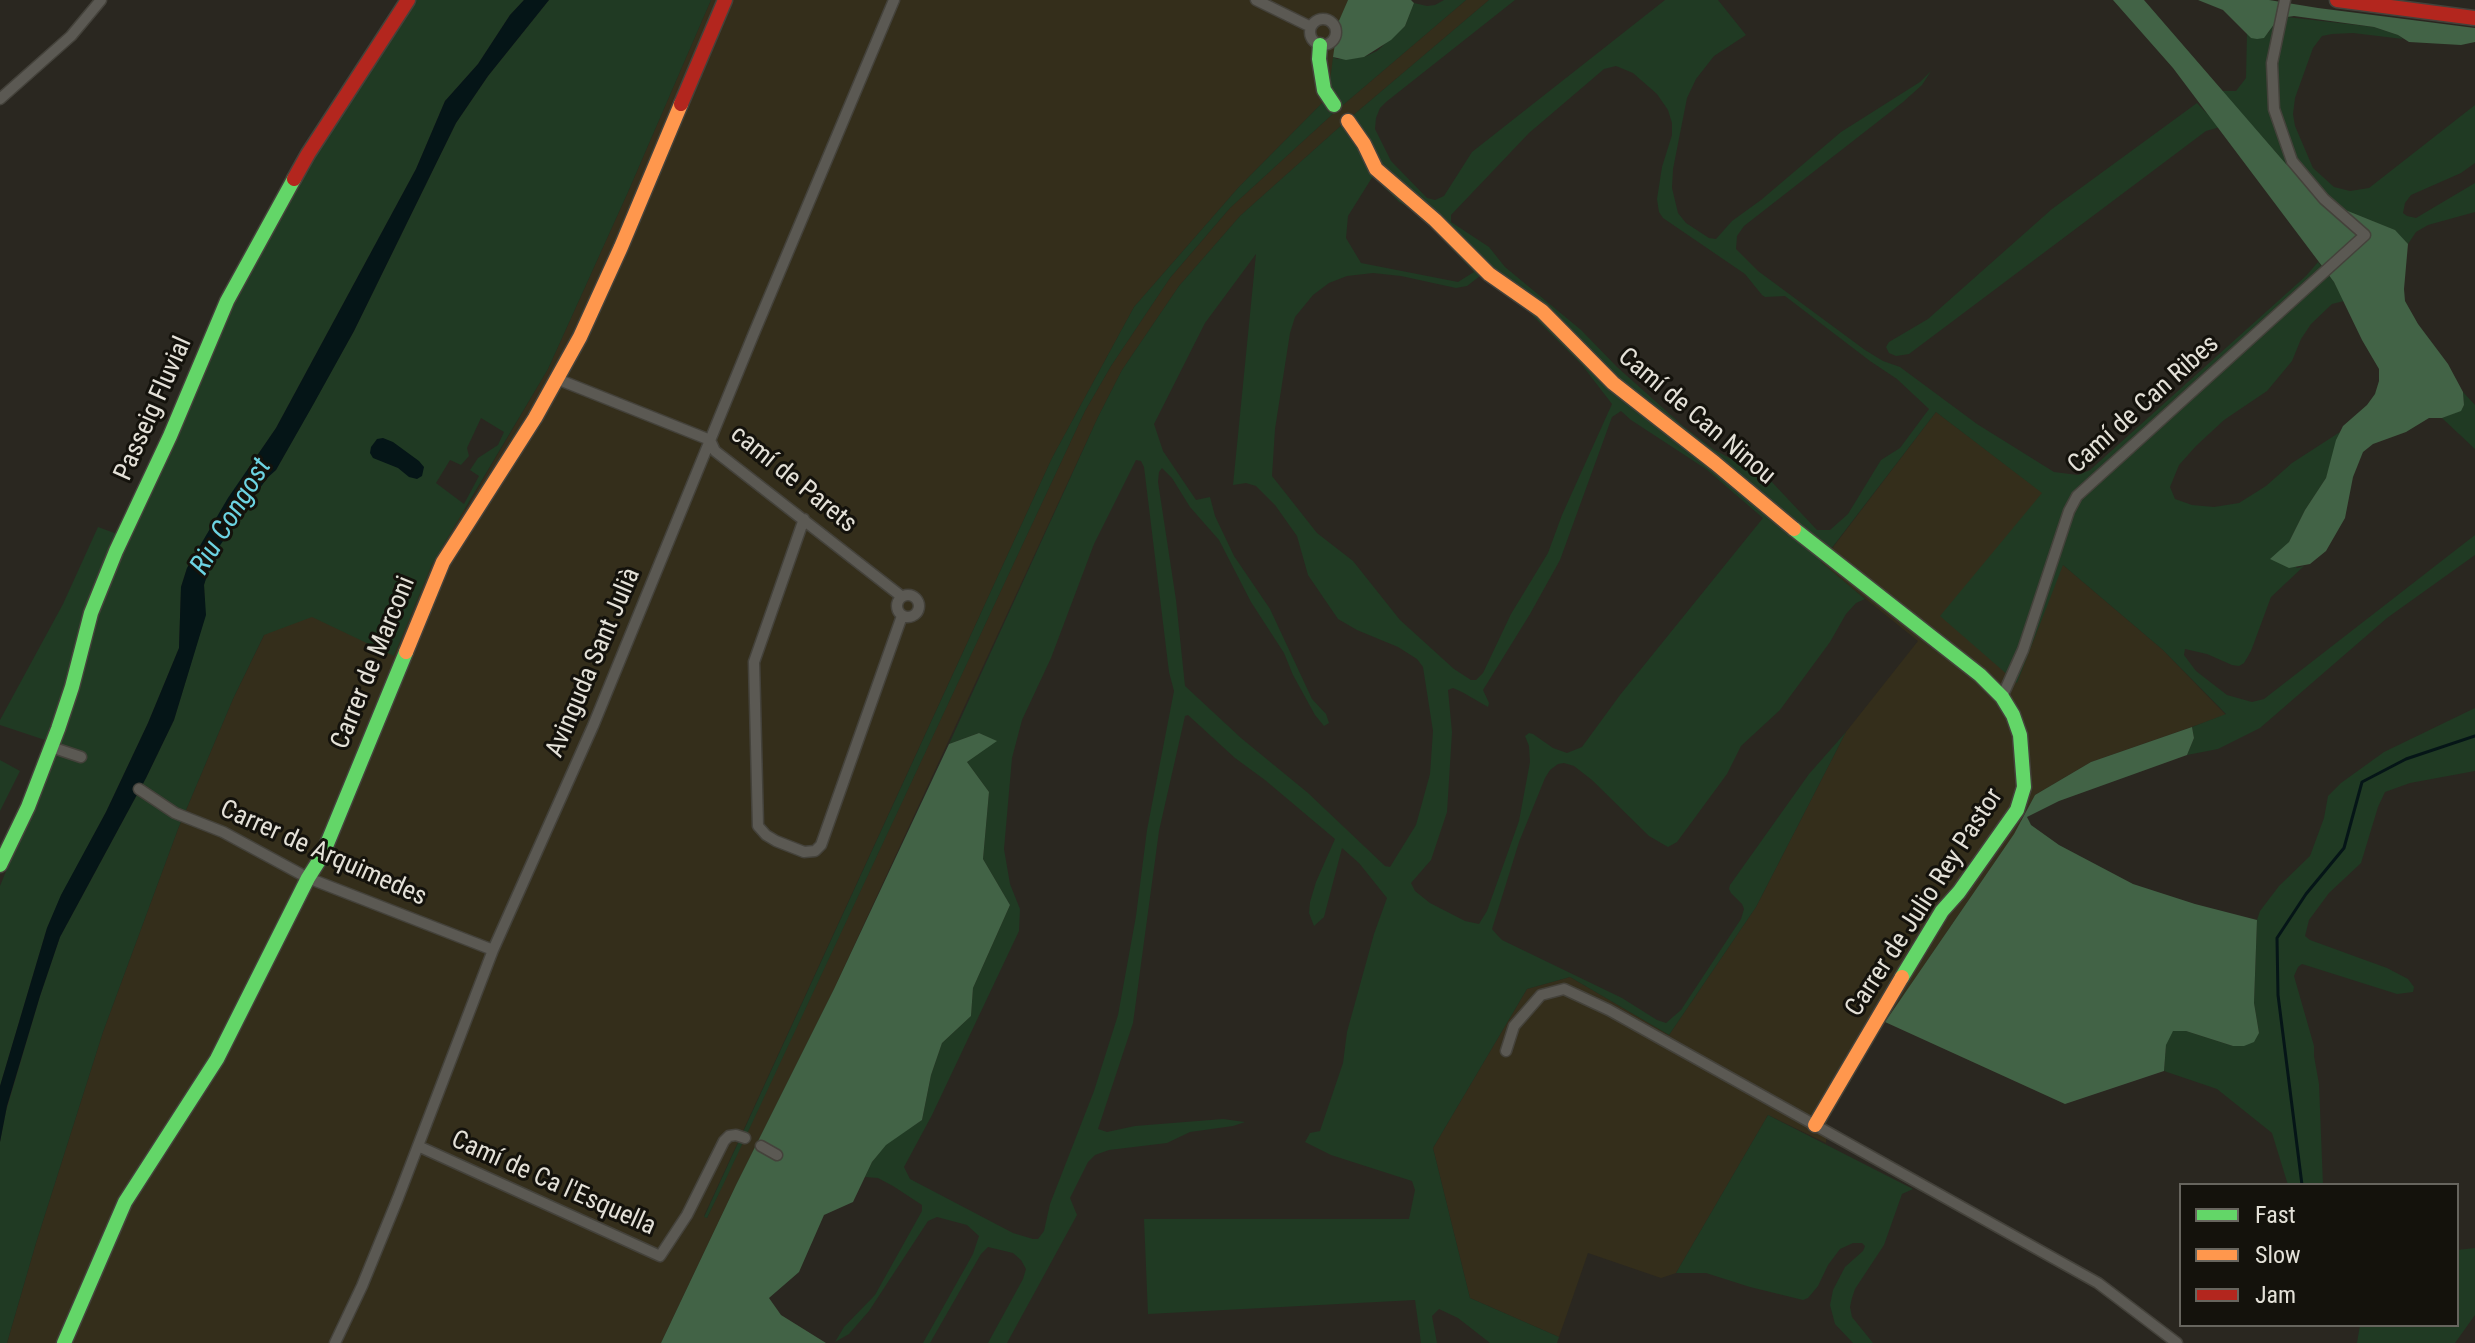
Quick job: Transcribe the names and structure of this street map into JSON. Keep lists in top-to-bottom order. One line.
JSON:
{"streets":{"main road":["Passeig Fluvial","Camí de Can Ninou","Carrer de Marconi","Carrer de Julio Rey Pastor"],"street":["Camí de Can Ribes","camí de Parets","Avinguda Sant Julià","Carrer de Arquimedes","Camí de Ca l'Esquella"]},"crossings":[["Camí de Can Ribes","Camí de Can Ninou"],["Camí de Can Ribes","Carrer de Julio Rey Pastor"],["Camí de Can Ninou","Carrer de Julio Rey Pastor"],["camí de Parets","Carrer de Marconi"],["camí de Parets","Avinguda Sant Julià"],["Carrer de Marconi","Carrer de Arquimedes"],["Avinguda Sant Julià","Carrer de Arquimedes"],["Avinguda Sant Julià","Camí de Ca l'Esquella"]],"water":["Riu Congost"],"legend":["Fast","Slow","Jam"]}
